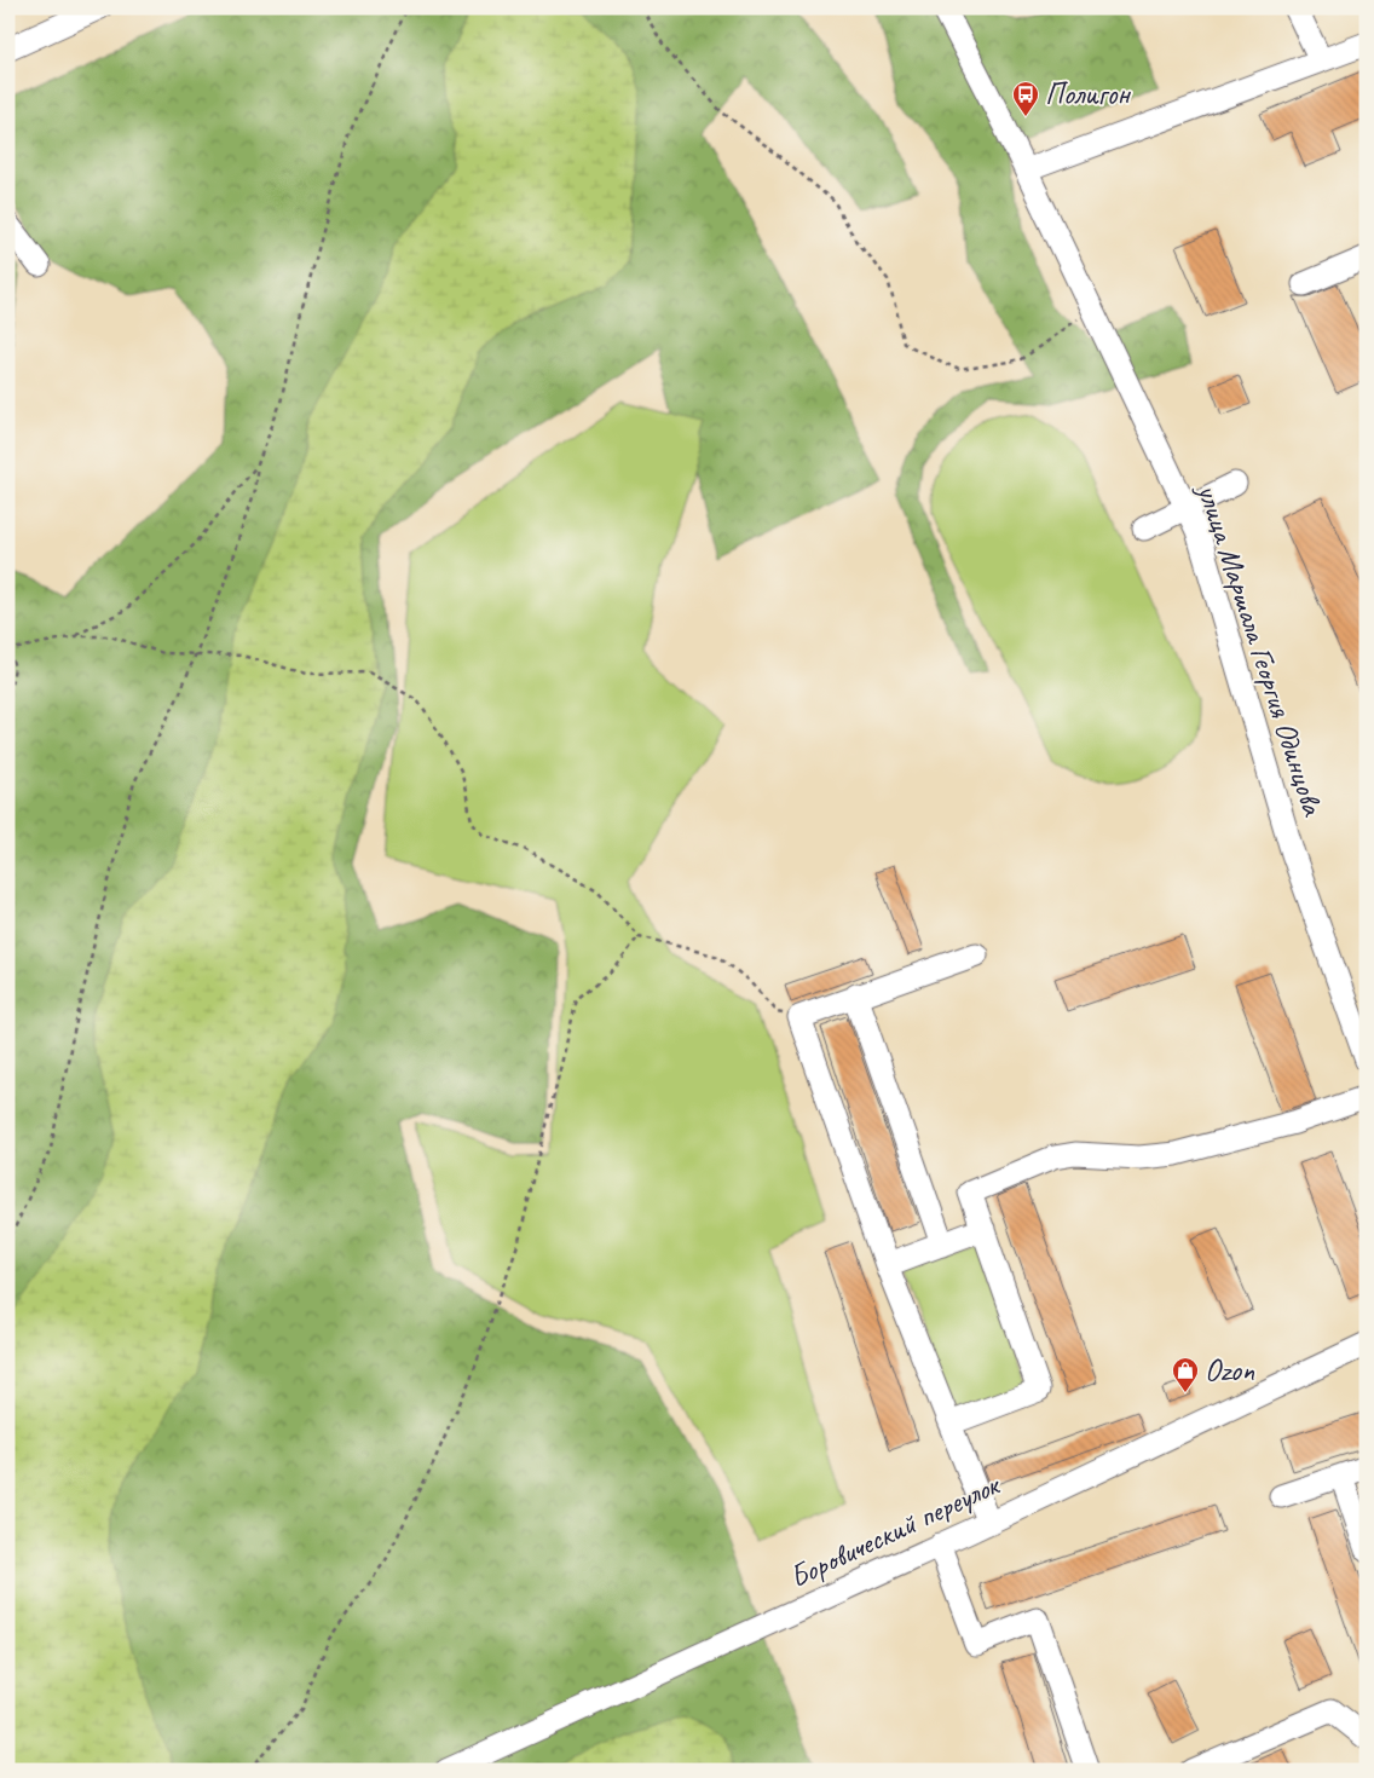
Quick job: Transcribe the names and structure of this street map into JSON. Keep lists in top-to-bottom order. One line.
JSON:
{"streets":{"street":["улица Маршала Георгия Одинцова","Боровический переулок"]},"places":{"bus stop":["Полигон"],"shop":["Ozon"]}}
